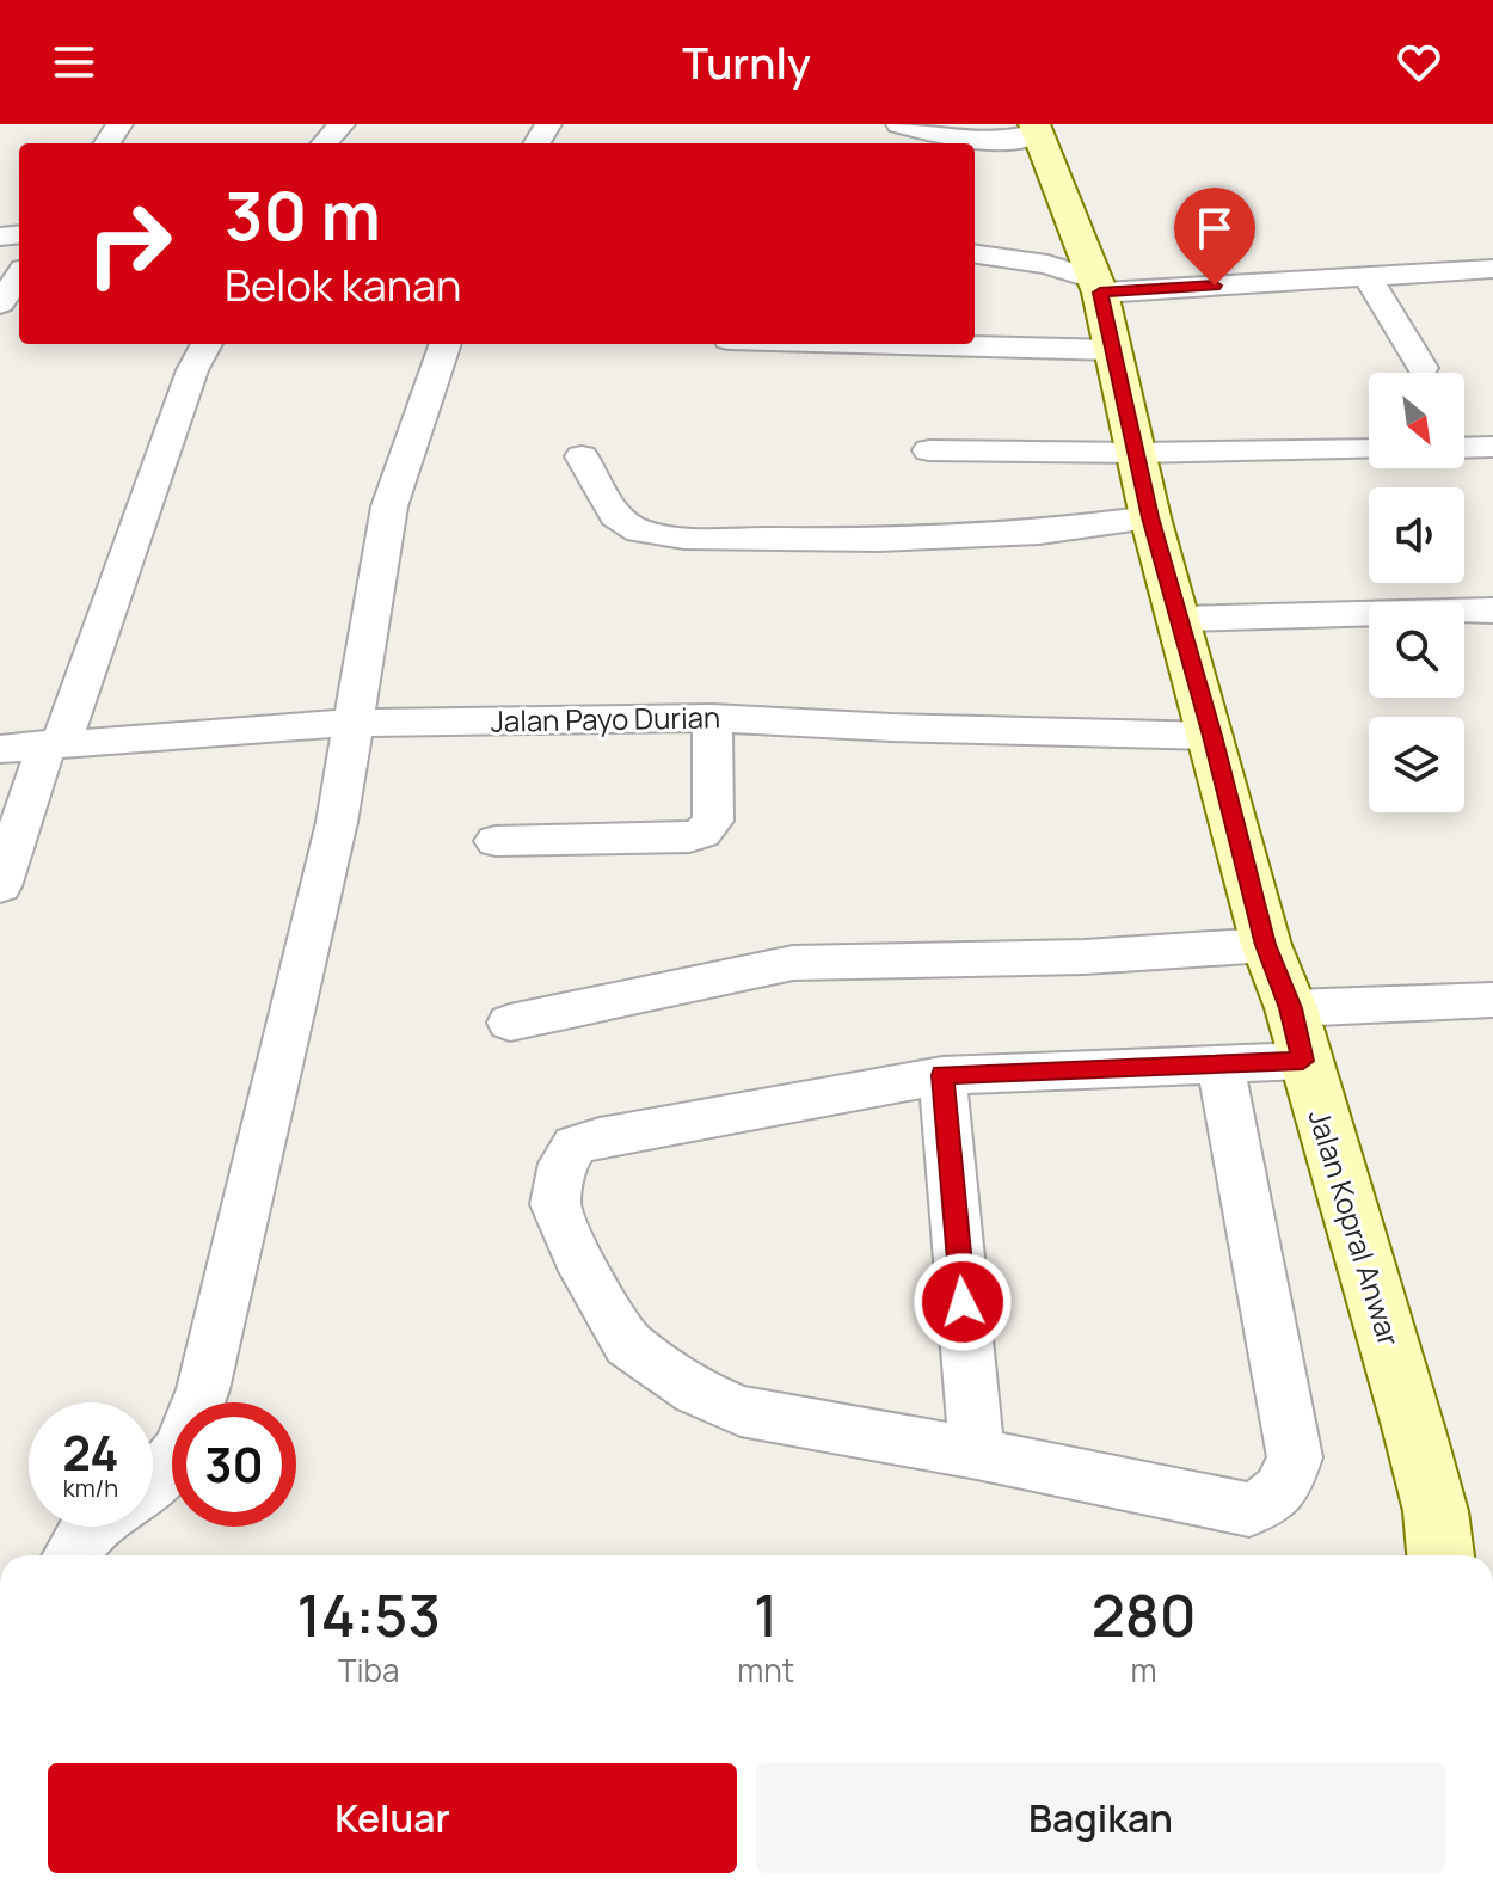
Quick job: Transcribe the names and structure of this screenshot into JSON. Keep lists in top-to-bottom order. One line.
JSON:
{"streets":{"street":["Jalan Payo Durian","Jalan Kopral Anwar"]},"crossings":[["Jalan Payo Durian","Jalan Kopral Anwar"]],"north":"bottom right","page":{"header":"Turnly","turn":["30 m","Belok kanan"],"speed":"24 km/h","limit":"30","eta":["14:53","Tiba","1","mnt","280","m"],"buttons":["Keluar","Bagikan"]}}
